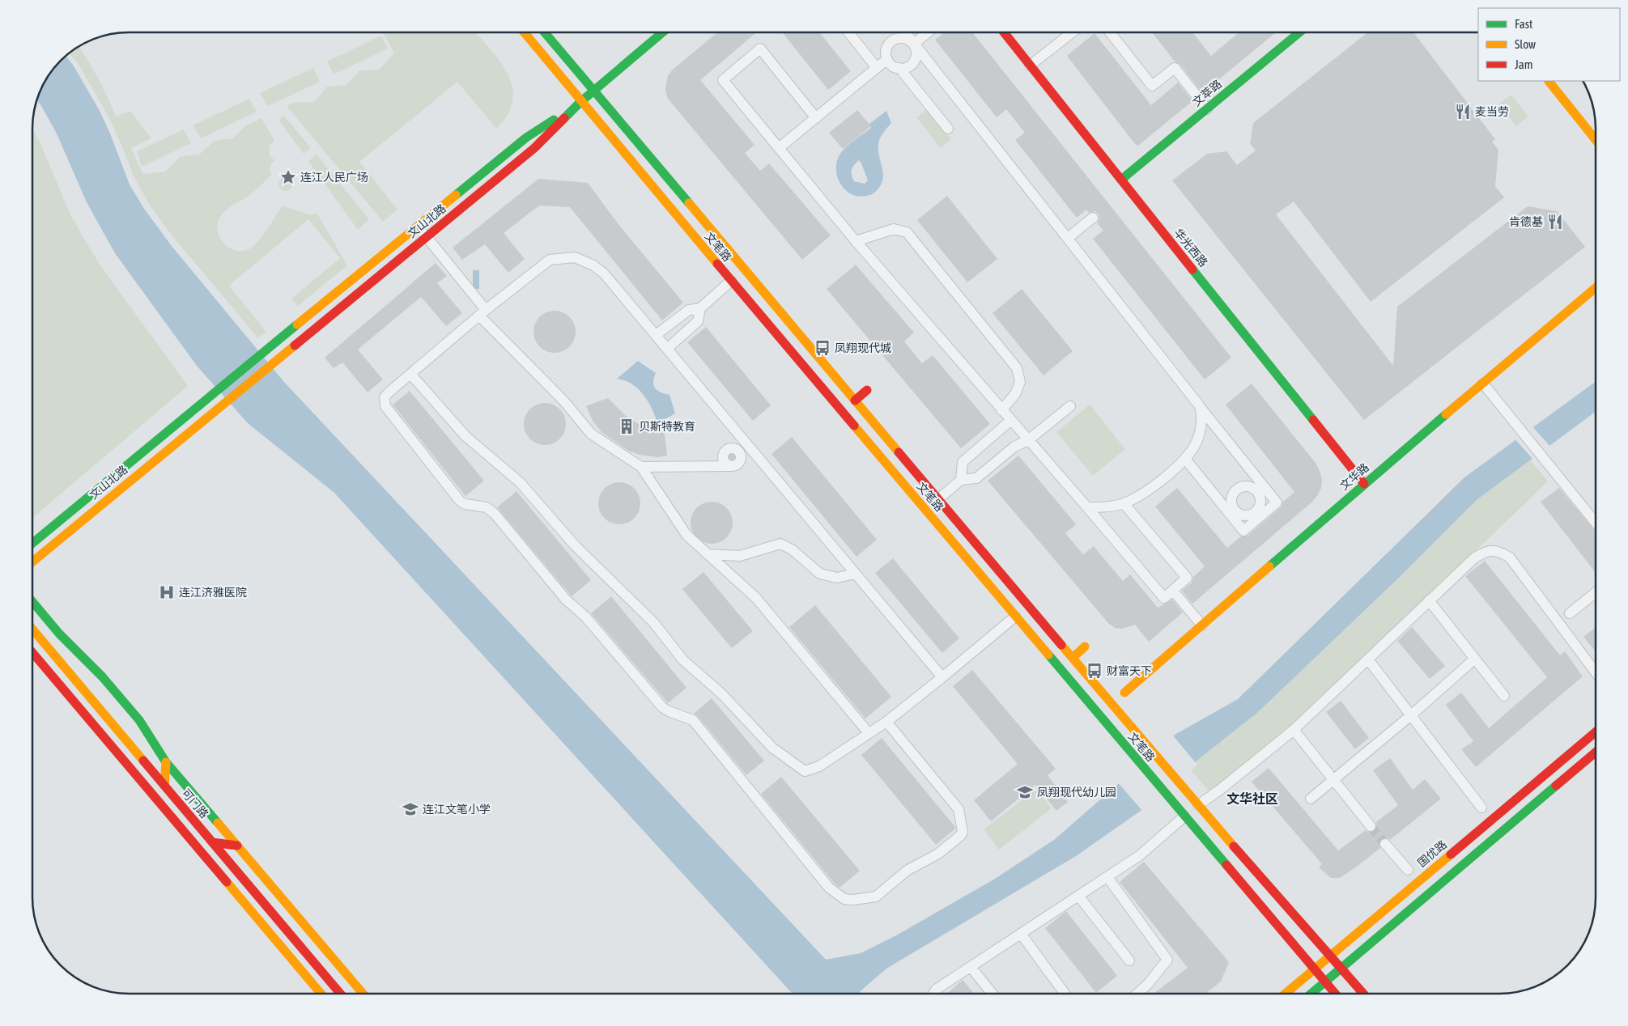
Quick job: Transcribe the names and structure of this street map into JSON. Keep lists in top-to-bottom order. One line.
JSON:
{"streets":{"main road":["文萃路","文山北路","文笔路","华光西路","文华路","可门路","国优路"]},"crossings":[["文萃路","华光西路"],["文山北路","文笔路"],["文笔路","国优路"],["华光西路","文华路"]],"districts":["文华社区"],"places":{"restaurant":["麦当劳","肯德基"],"place":["连江人民广场"],"bus stop":["凤翔现代城","财富天下"],"building":["贝斯特教育"],"hospital":["连江济雅医院"],"school or university":["凤翔现代幼儿园","连江文笔小学"]},"legend":["Fast","Slow","Jam"]}
